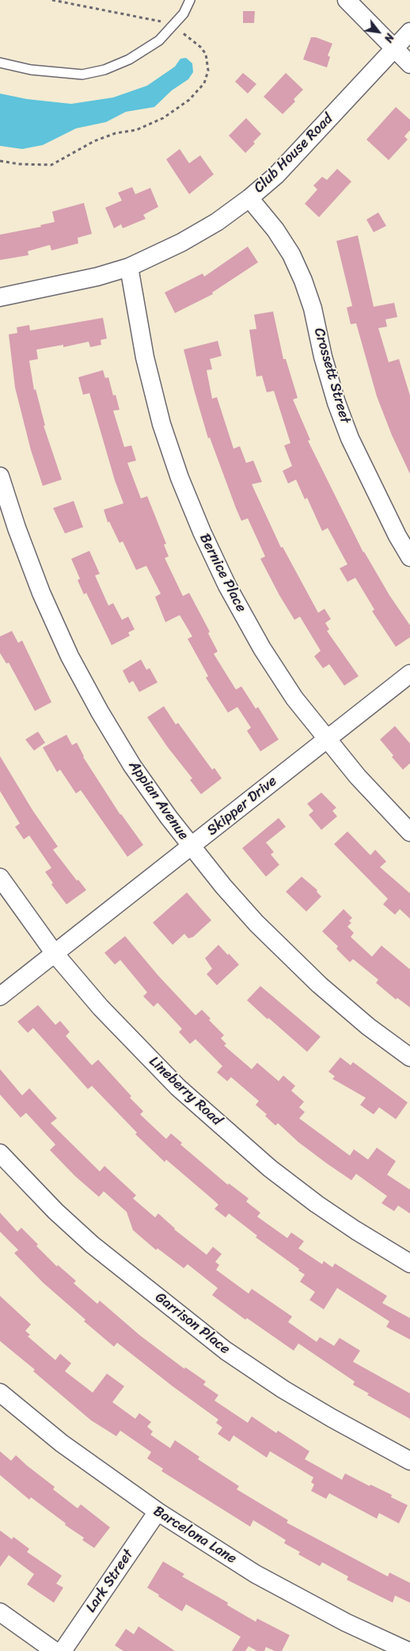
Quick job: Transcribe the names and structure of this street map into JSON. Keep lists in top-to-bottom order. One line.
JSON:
{"streets":{"street":["Club House Road","Crossett Street","Bernice Place","Appian Avenue","Skipper Drive","Lineberry Road","Garrison Place","Barcelona Lane","Lark Street"]},"crossings":[["Club House Road","Crossett Street"],["Club House Road","Bernice Place"],["Bernice Place","Skipper Drive"],["Appian Avenue","Skipper Drive"],["Skipper Drive","Lineberry Road"],["Barcelona Lane","Lark Street"]],"north":"bottom right"}
